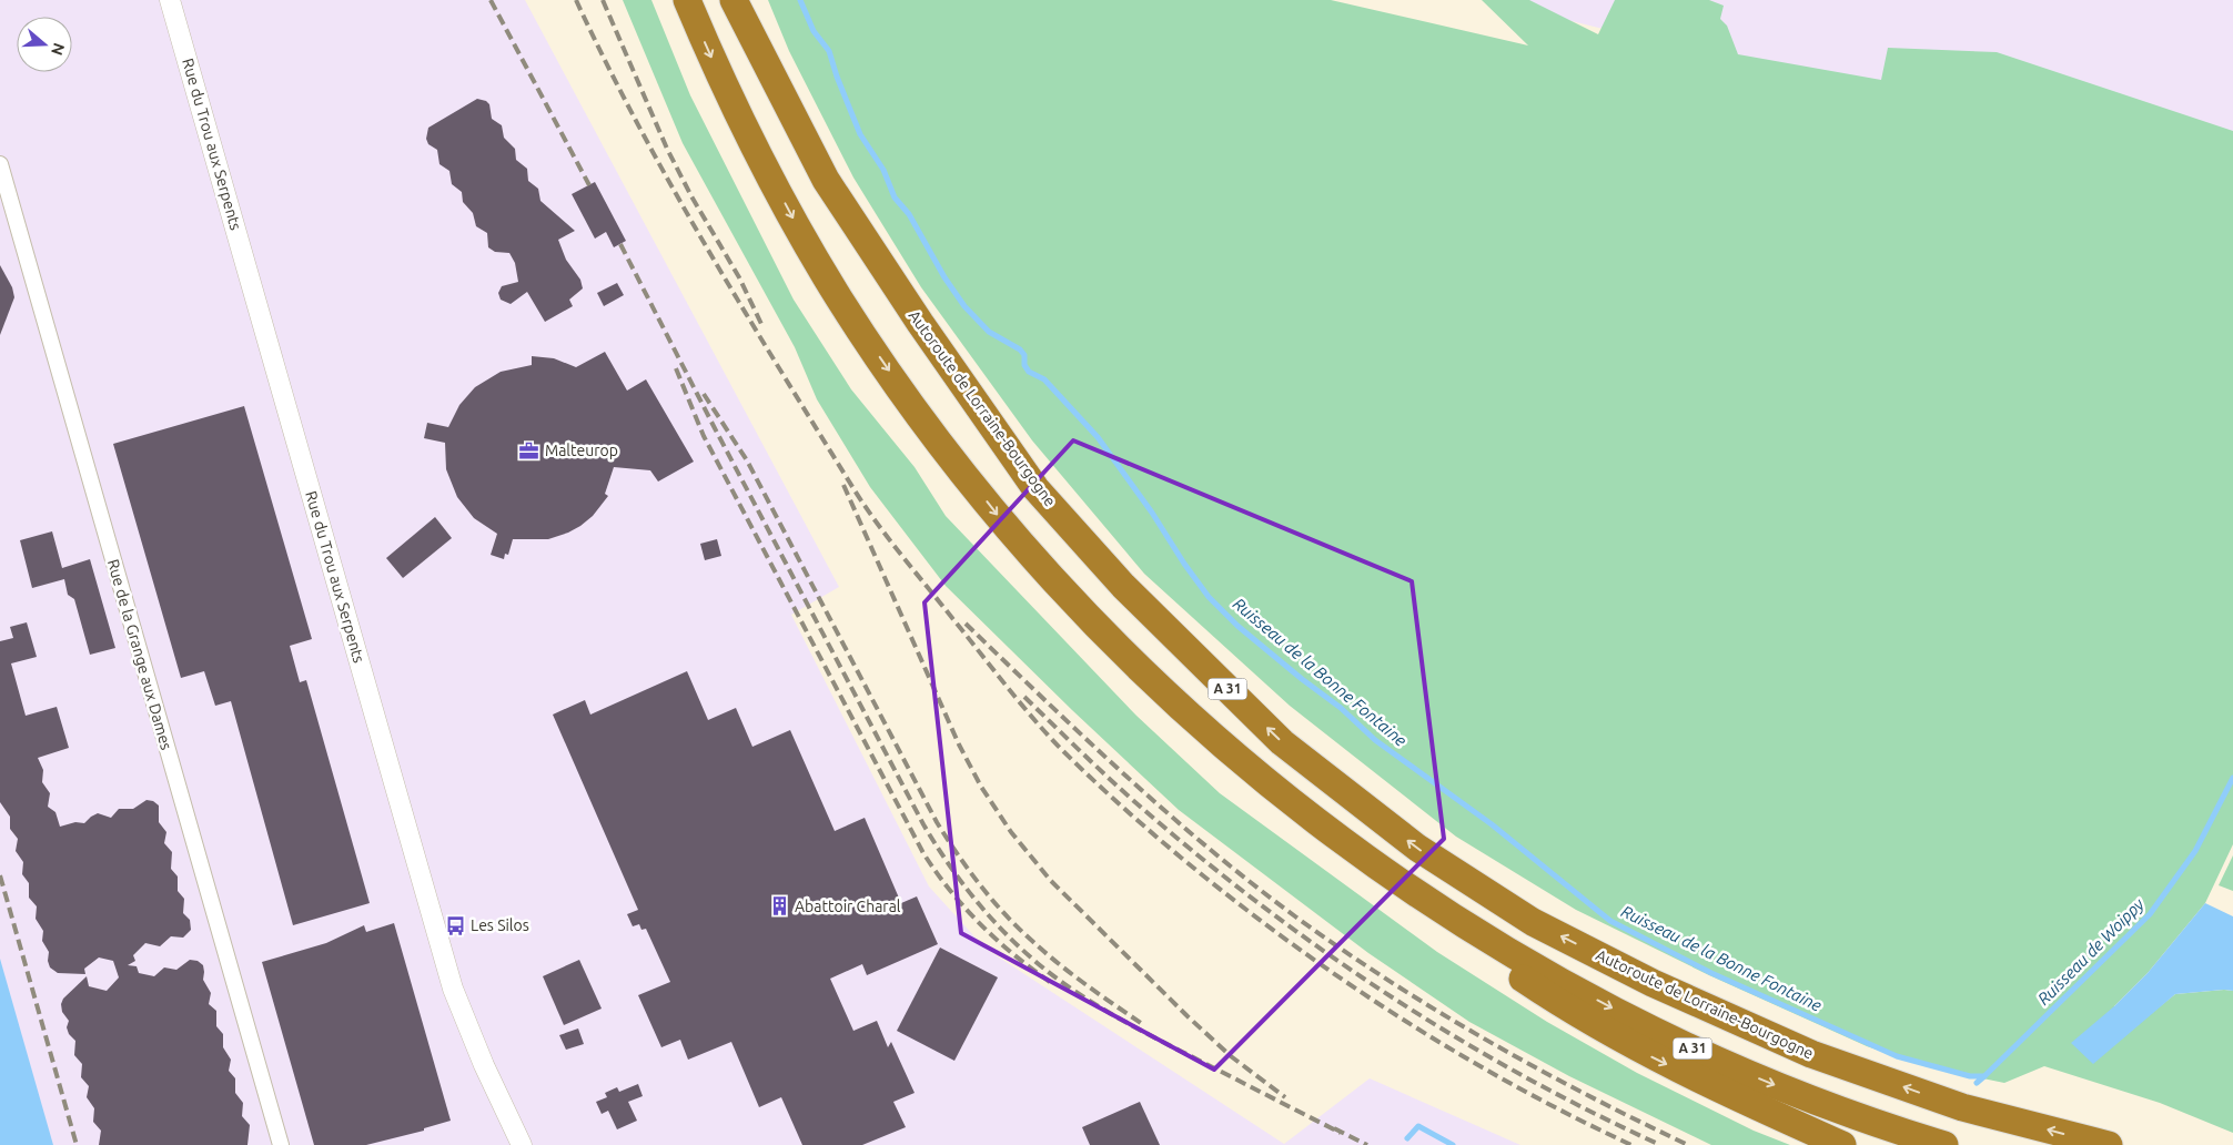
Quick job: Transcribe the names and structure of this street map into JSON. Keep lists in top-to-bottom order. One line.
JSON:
{"streets":{"highway":["Autoroute de Lorraine-Bourgogne","A 31"],"street":["Rue du Trou aux Serpents","Rue de la Grange aux Dames"]},"water":["Ruisseau de la Bonne Fontaine","Ruisseau de Woippy"],"places":{"office":["Malteurop"],"building":["Abattoir Charal"],"bus stop":["Les Silos"]},"north":"right"}
